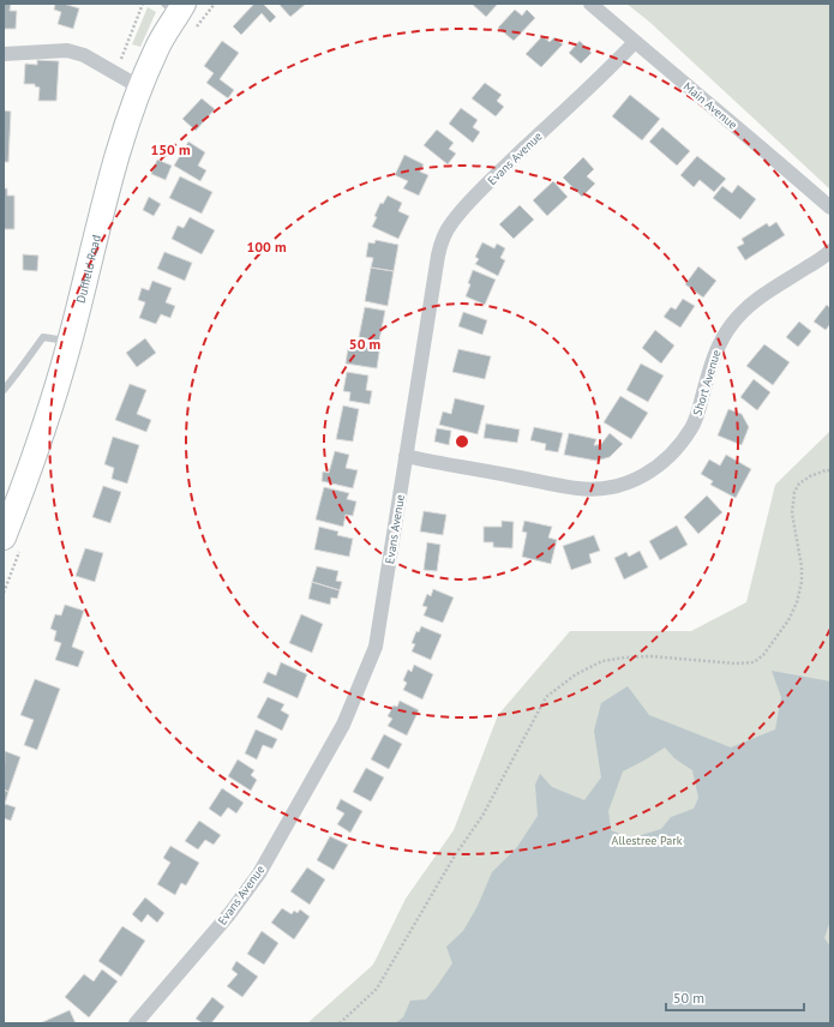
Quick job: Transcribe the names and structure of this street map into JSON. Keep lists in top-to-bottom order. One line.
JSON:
{"streets":{"highway":["Duffield Road"],"street":["Main Avenue","Evans Avenue","Short Avenue"]},"crossings":[["Main Avenue","Evans Avenue"],["Evans Avenue","Short Avenue"]],"parks":["Allestree Park"],"scale_bar":"50 m","rings":["150 m","100 m","50 m"]}
